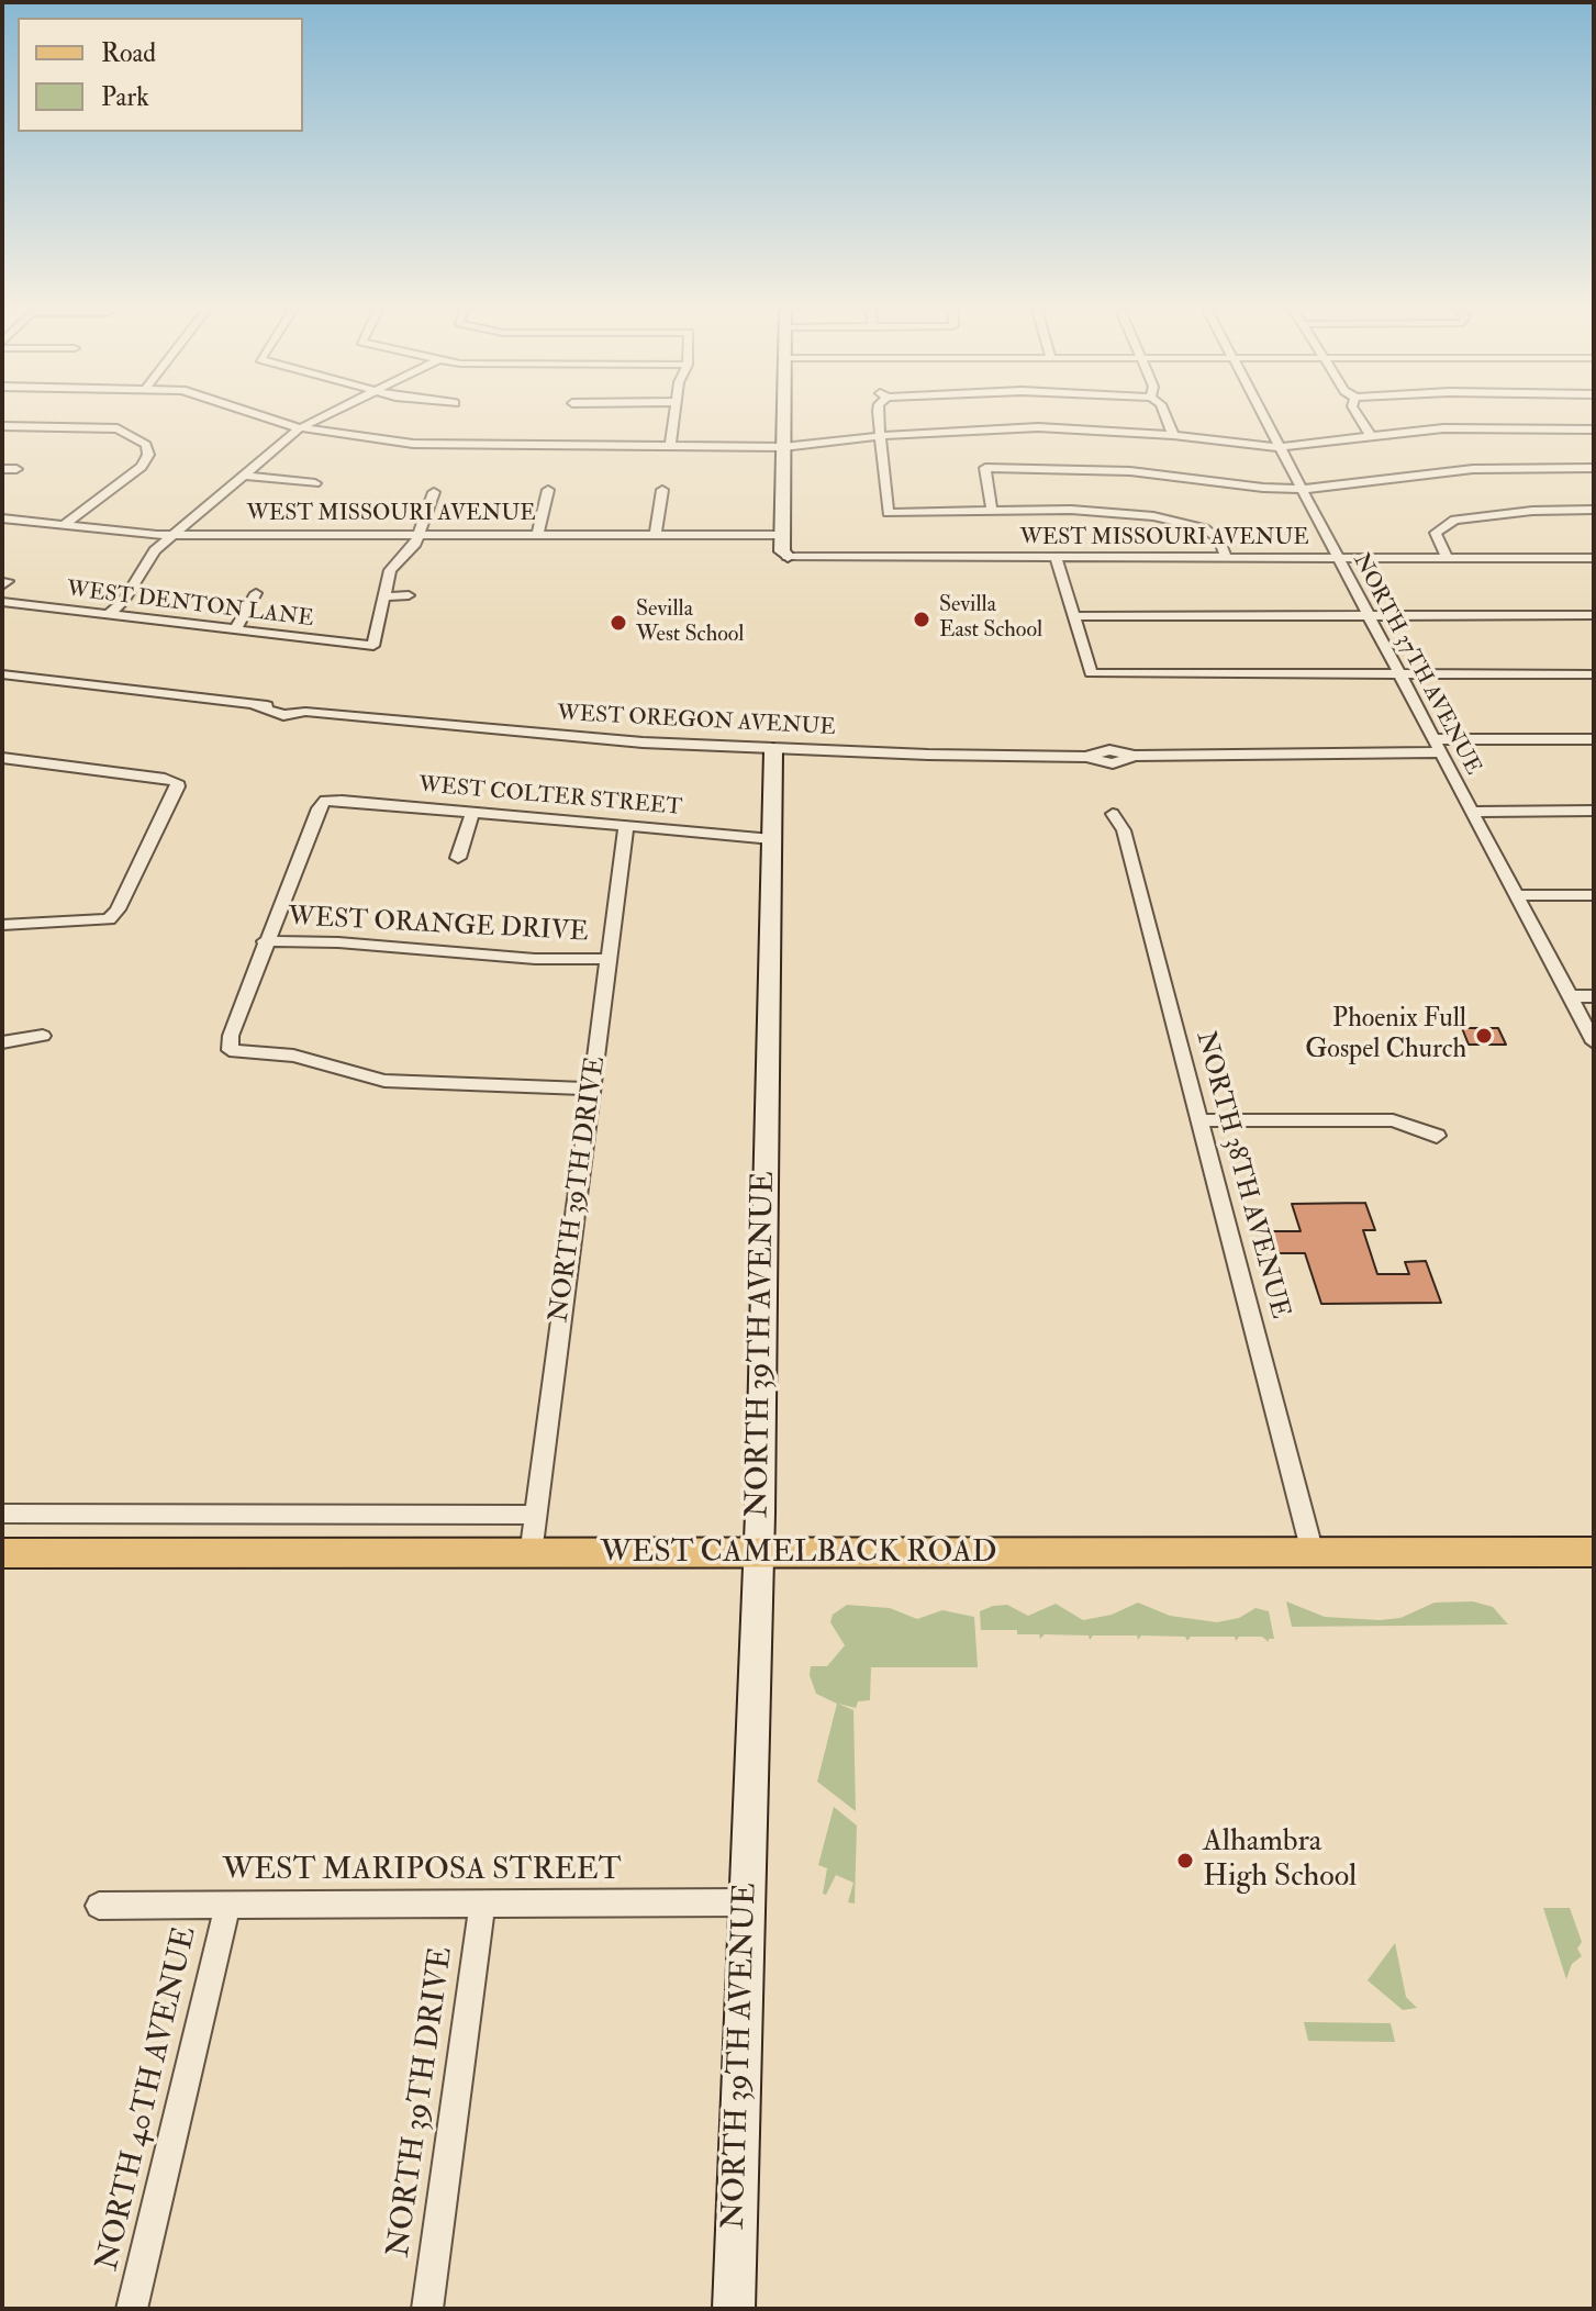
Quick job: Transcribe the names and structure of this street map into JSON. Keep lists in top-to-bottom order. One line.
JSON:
{"streets":{"main road":["WEST CAMELBACK ROAD"],"street":["WEST MISSOURI AVENUE","WEST DENTON LANE","NORTH 37TH AVENUE","WEST OREGON AVENUE","WEST COLTER STREET","WEST ORANGE DRIVE","NORTH 38TH AVENUE","NORTH 39TH DRIVE","NORTH 39TH AVENUE","WEST MARIPOSA STREET","NORTH 40TH AVENUE"]},"crossings":[["WEST MISSOURI AVENUE","NORTH 37TH AVENUE"],["NORTH 37TH AVENUE","WEST OREGON AVENUE"],["WEST OREGON AVENUE","NORTH 39TH AVENUE"],["WEST COLTER STREET","WEST ORANGE DRIVE"],["WEST COLTER STREET","NORTH 39TH DRIVE"],["WEST COLTER STREET","NORTH 39TH AVENUE"],["WEST ORANGE DRIVE","NORTH 39TH DRIVE"],["NORTH 38TH AVENUE","WEST CAMELBACK ROAD"],["NORTH 39TH DRIVE","WEST CAMELBACK ROAD"],["NORTH 39TH DRIVE","WEST MARIPOSA STREET"],["NORTH 39TH AVENUE","WEST CAMELBACK ROAD"],["NORTH 39TH AVENUE","WEST MARIPOSA STREET"],["WEST MARIPOSA STREET","NORTH 40TH AVENUE"]],"places":["Sevilla East School","Sevilla West School","Phoenix Full Gospel Church","Alhambra High School"],"legend":["Road","Park"]}
